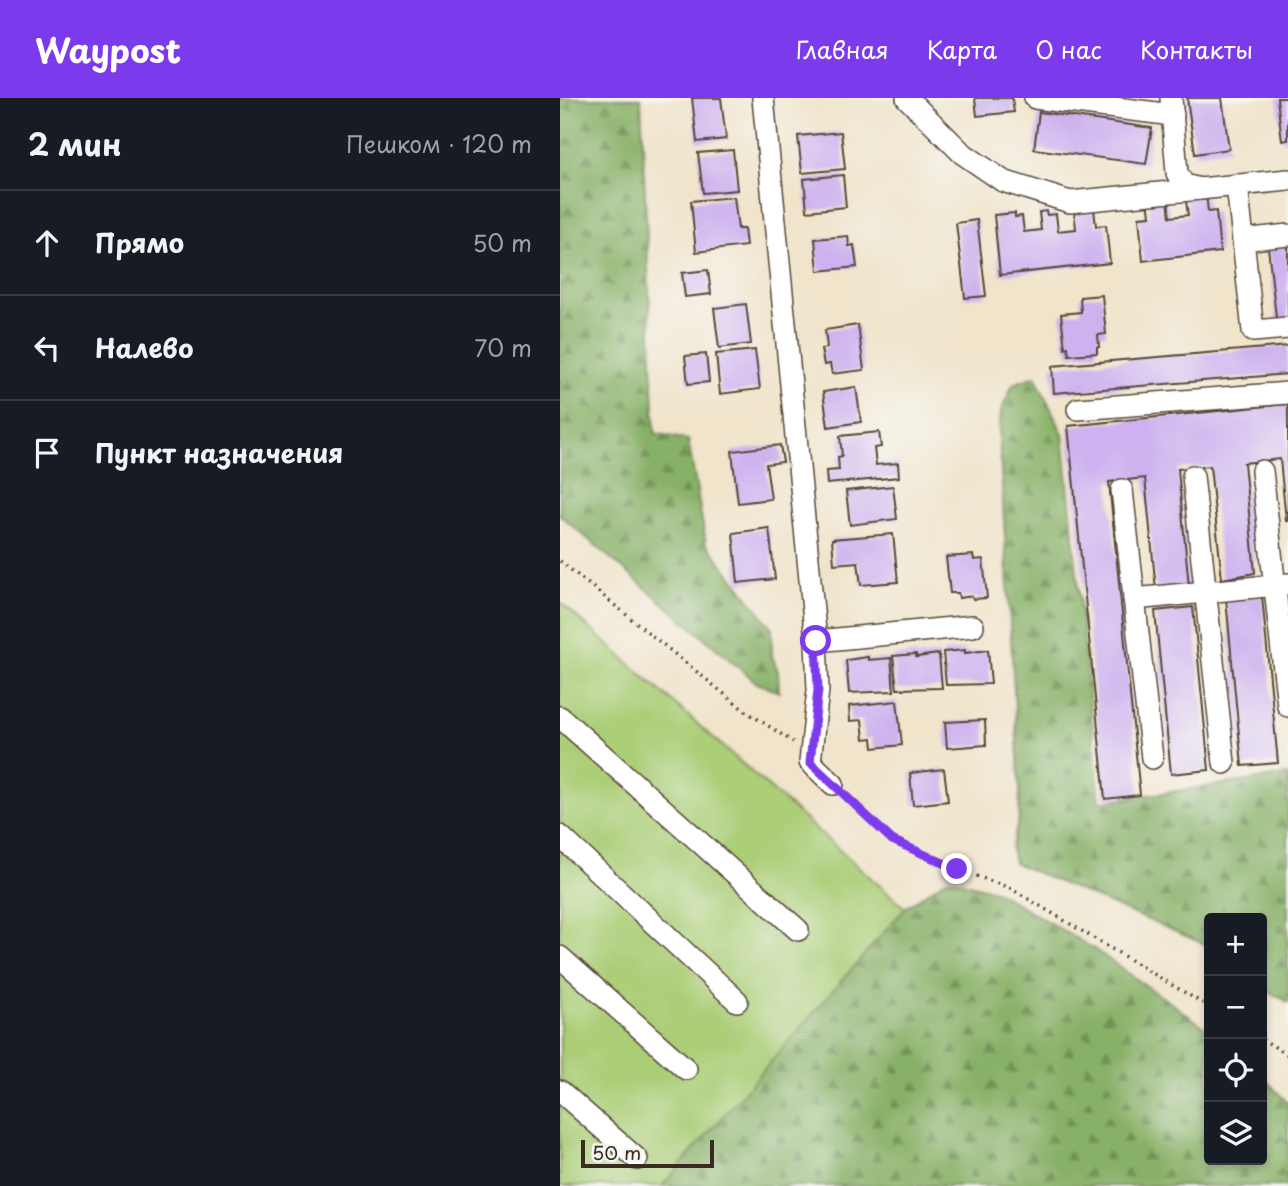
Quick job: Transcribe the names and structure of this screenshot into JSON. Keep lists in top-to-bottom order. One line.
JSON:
{"scale_bar":"50 m","page":{"header":"Waypost","nav":["Главная","Карта","О нас","Контакты"],"heading":["2 мин","Пешком · 120 m"],"list":[["Прямо","50 m"],["Налево","70 m"],"Пункт назначения"],"map_buttons":["+","−"],"scale":"50 m"}}
